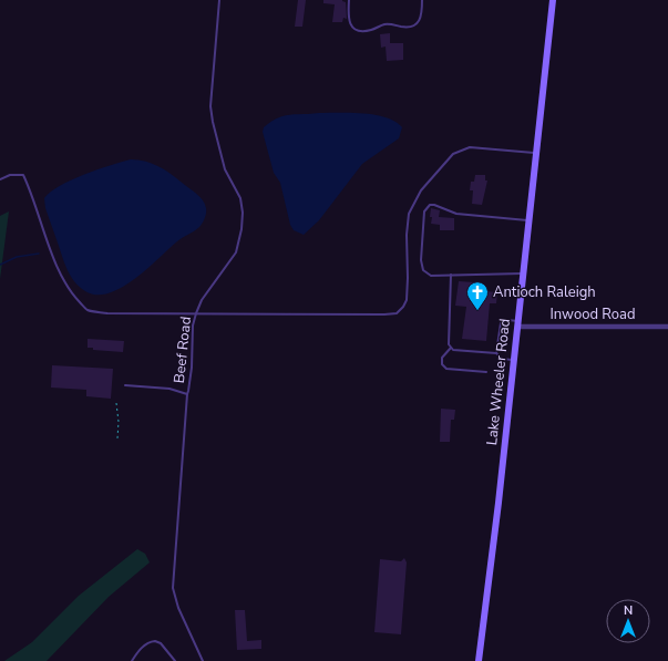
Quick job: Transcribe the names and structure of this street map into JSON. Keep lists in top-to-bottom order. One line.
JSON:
{"streets":{"street":["Inwood Road","Lake Wheeler Road"],"lane":["Beef Road"]},"crossings":[["Inwood Road","Lake Wheeler Road"]],"places":{"church":["Antioch Raleigh"]},"north":"top"}
